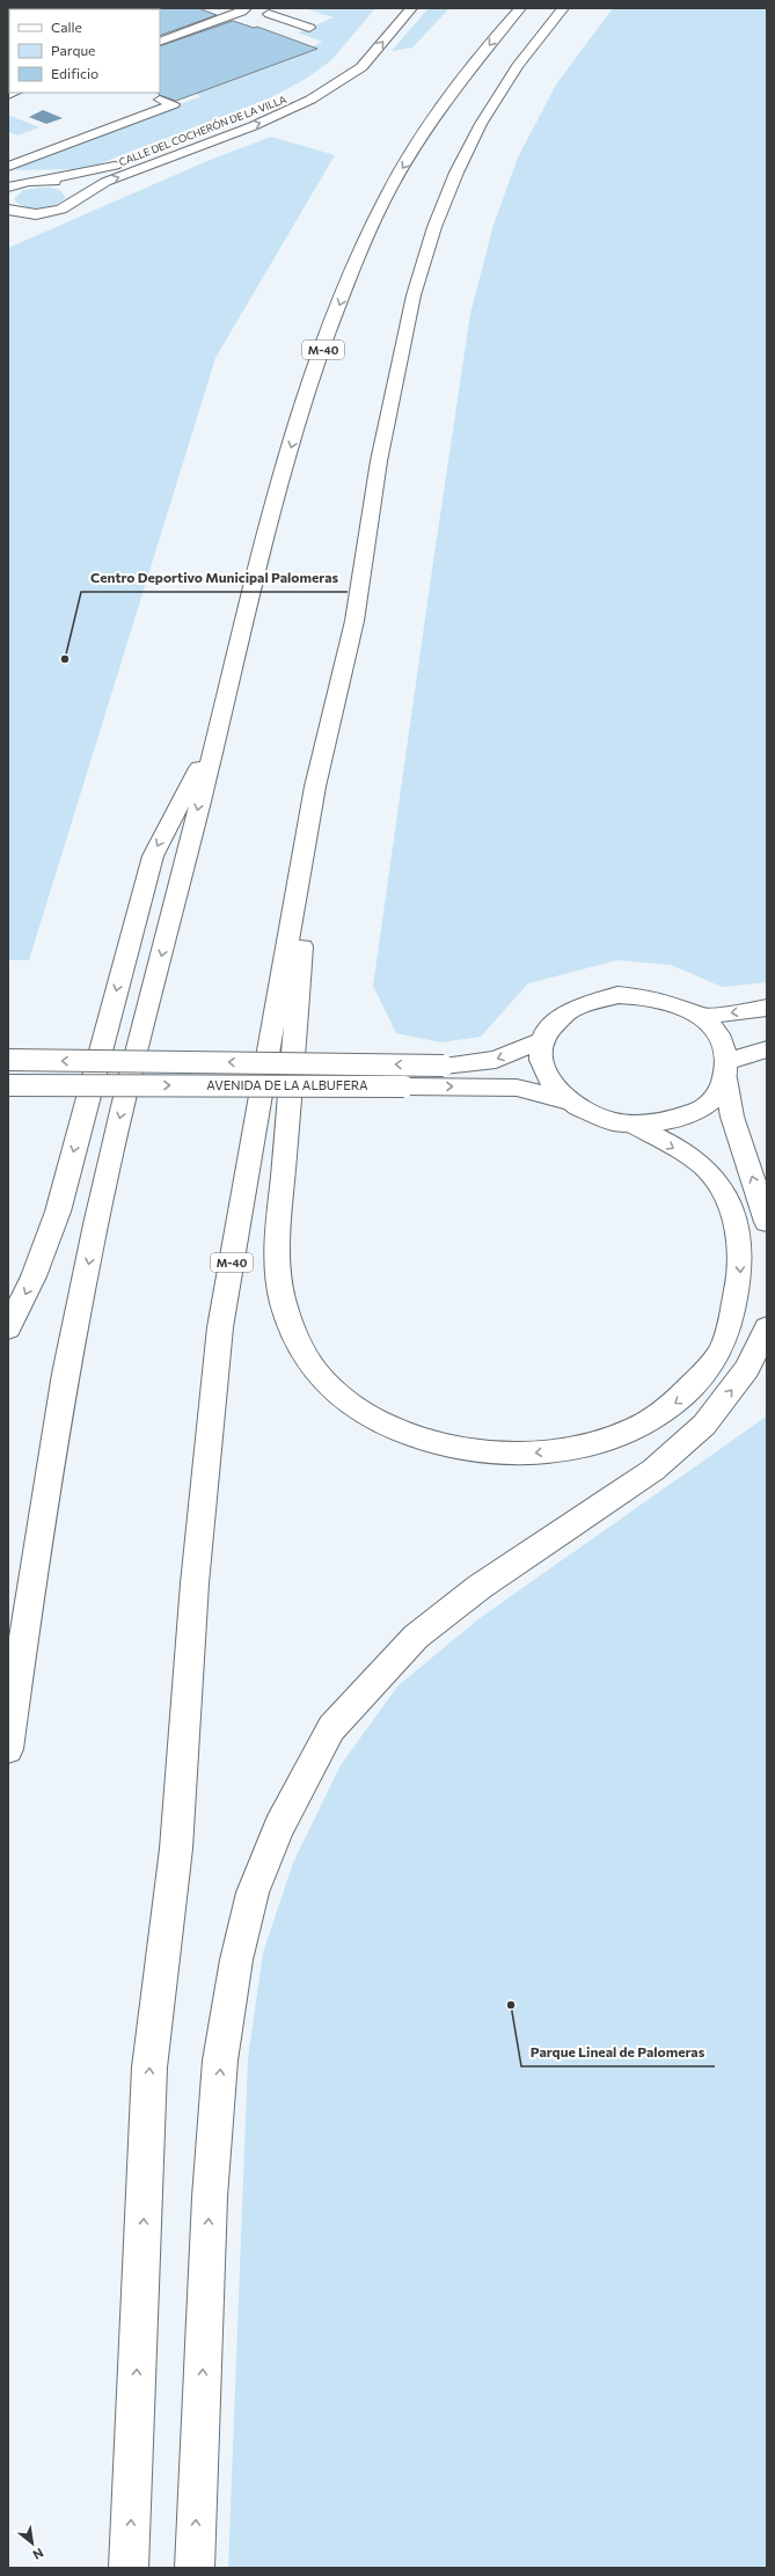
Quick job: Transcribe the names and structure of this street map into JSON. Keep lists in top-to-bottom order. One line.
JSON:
{"streets":{"main road":["CALLE DEL COCHERÓN DE LA VILLA","M-40","AVENIDA DE LA ALBUFERA"]},"places":["Centro Deportivo Municipal Palomeras","Parque Lineal de Palomeras"],"legend":["Calle","Parque","Edificio"],"north":"bottom right"}
